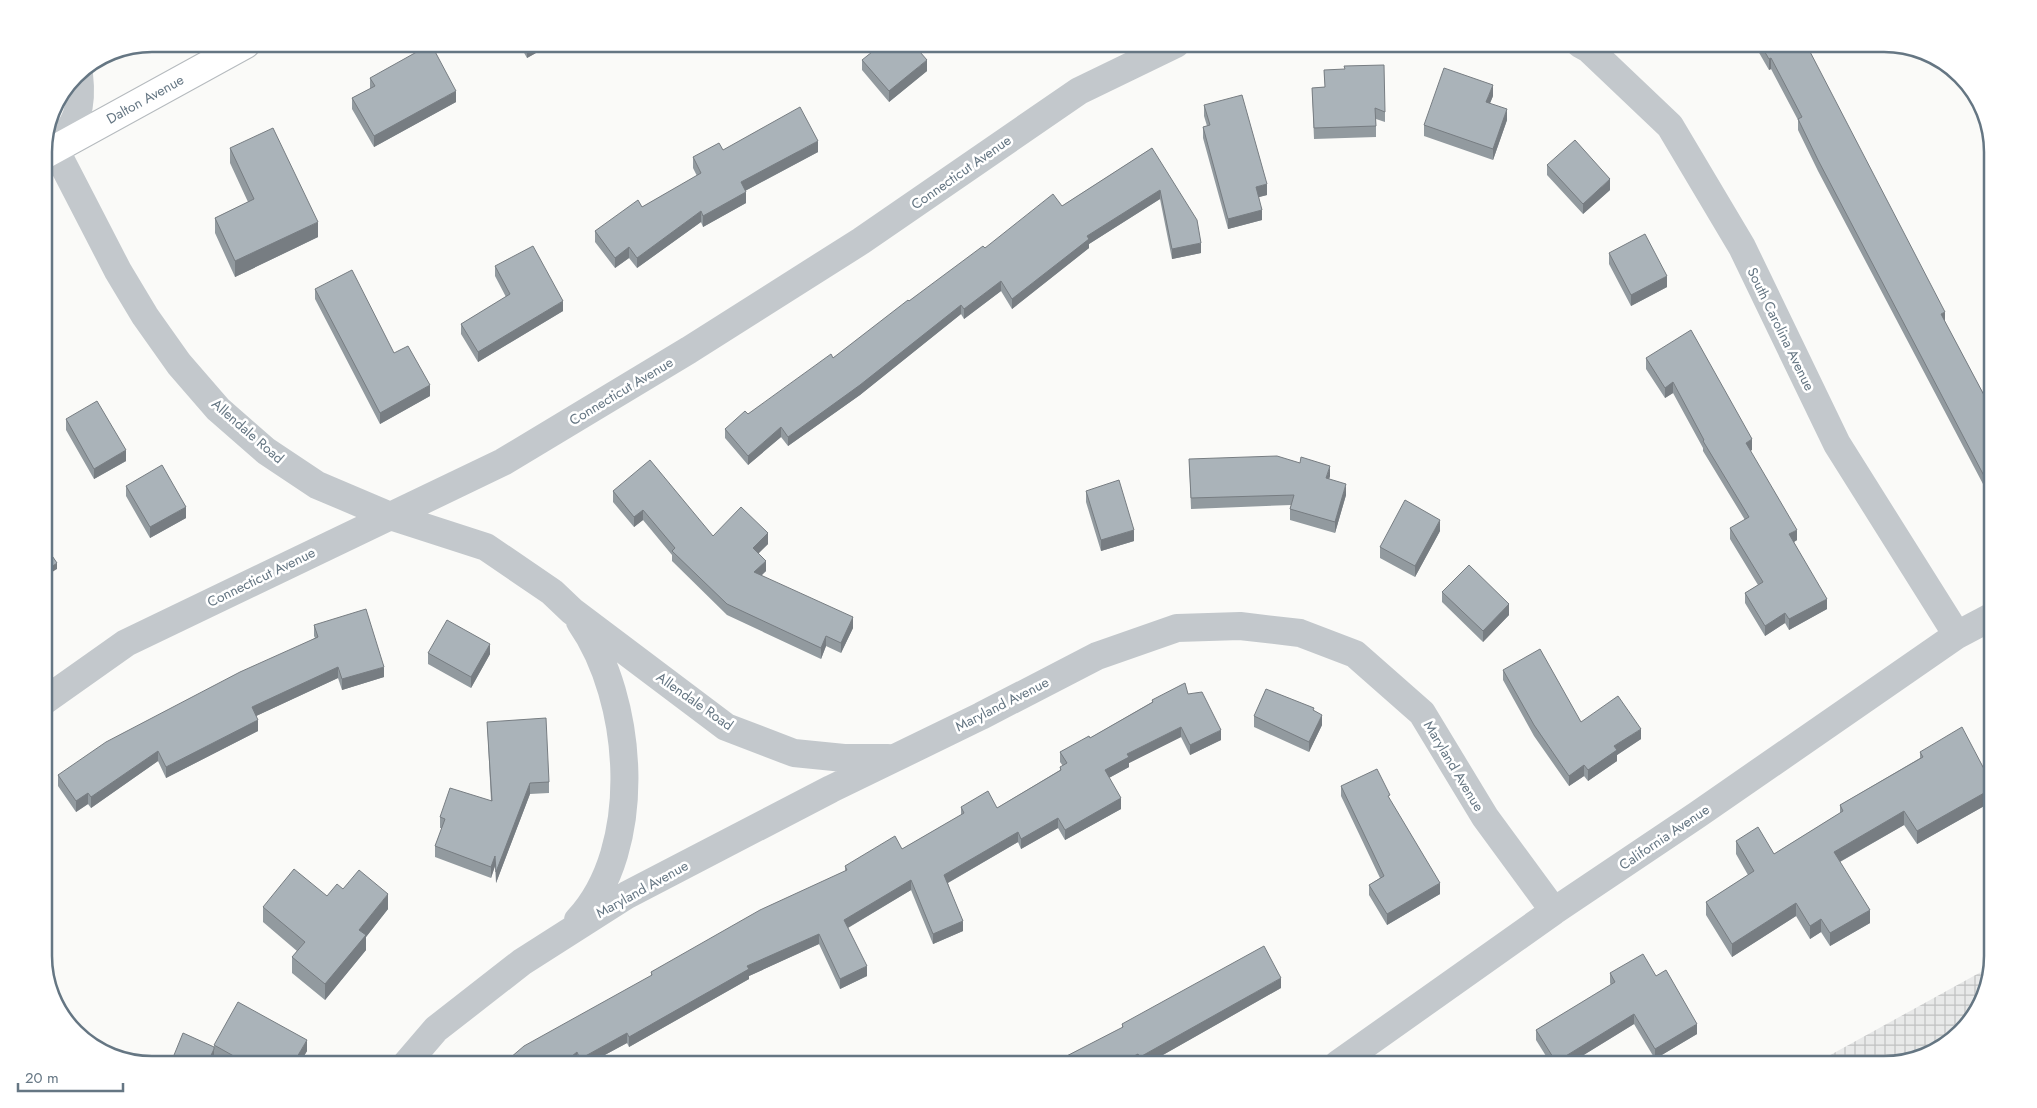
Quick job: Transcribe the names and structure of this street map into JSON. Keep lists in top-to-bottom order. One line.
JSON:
{"streets":{"main road":["Dalton Avenue"],"street":["Connecticut Avenue","South Carolina Avenue","Allendale Road","Maryland Avenue","California Avenue"]},"crossings":[["Connecticut Avenue","Allendale Road"],["South Carolina Avenue","California Avenue"],["Allendale Road","Maryland Avenue"],["Maryland Avenue","California Avenue"]],"scale_bar":"20 m"}
